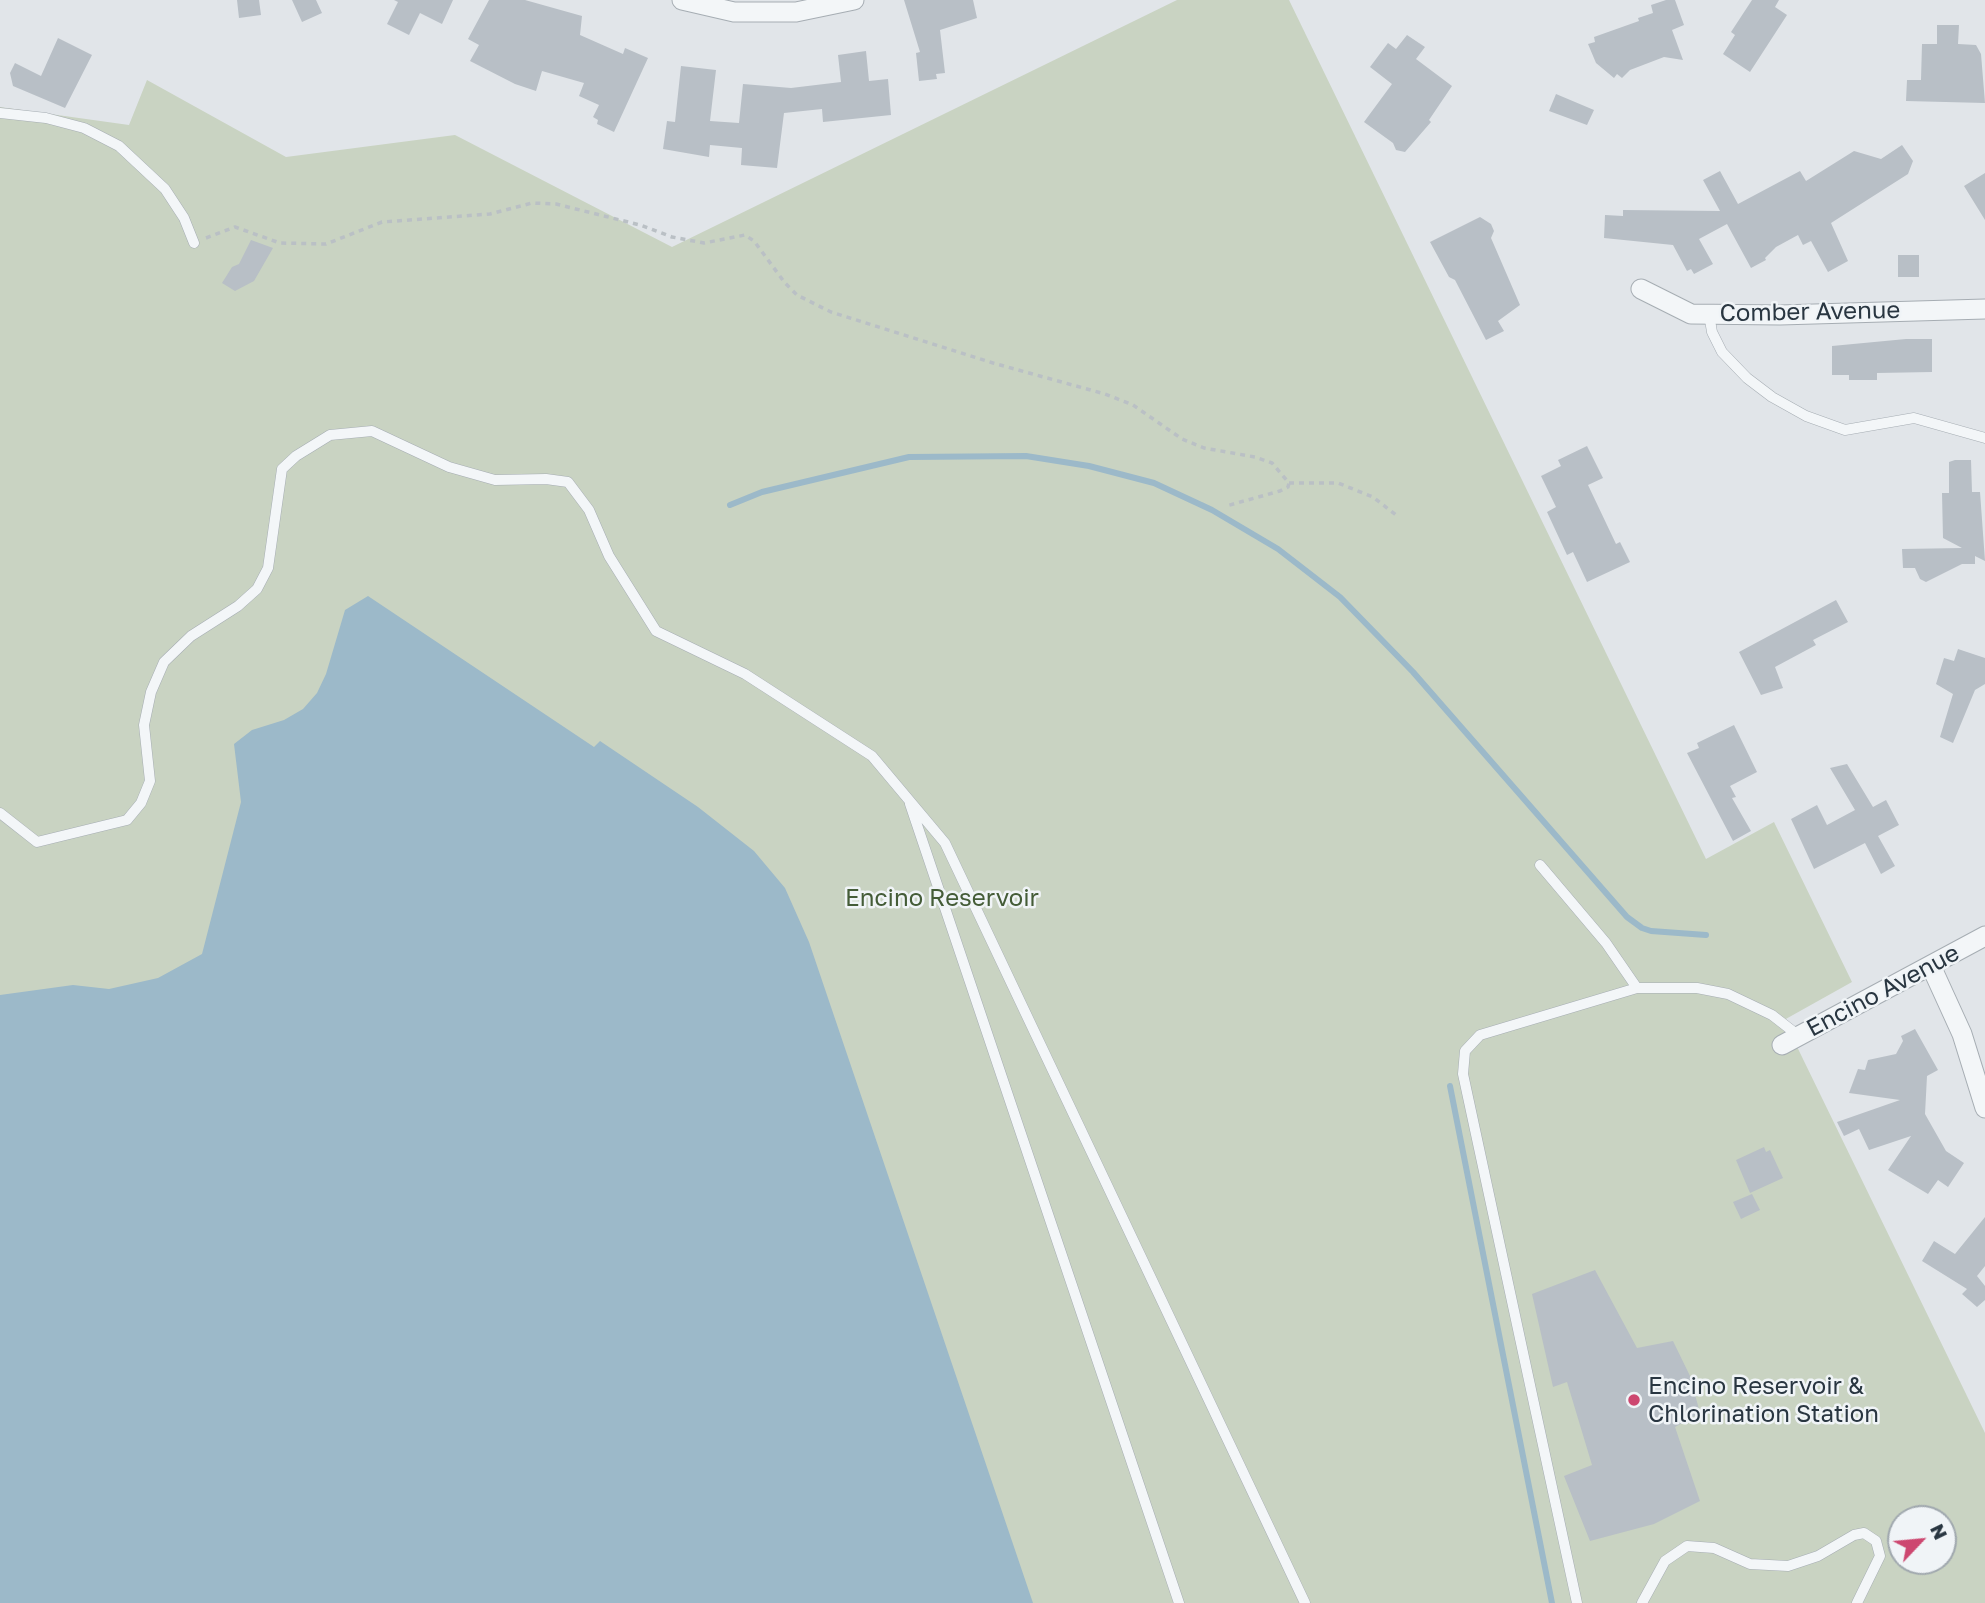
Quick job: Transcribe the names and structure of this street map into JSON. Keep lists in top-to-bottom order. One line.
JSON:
{"streets":{"street":["Comber Avenue","Encino Avenue"]},"parks":["Encino Reservoir"],"places":["Encino Reservoir & Chlorination Station"],"north":"top right"}
